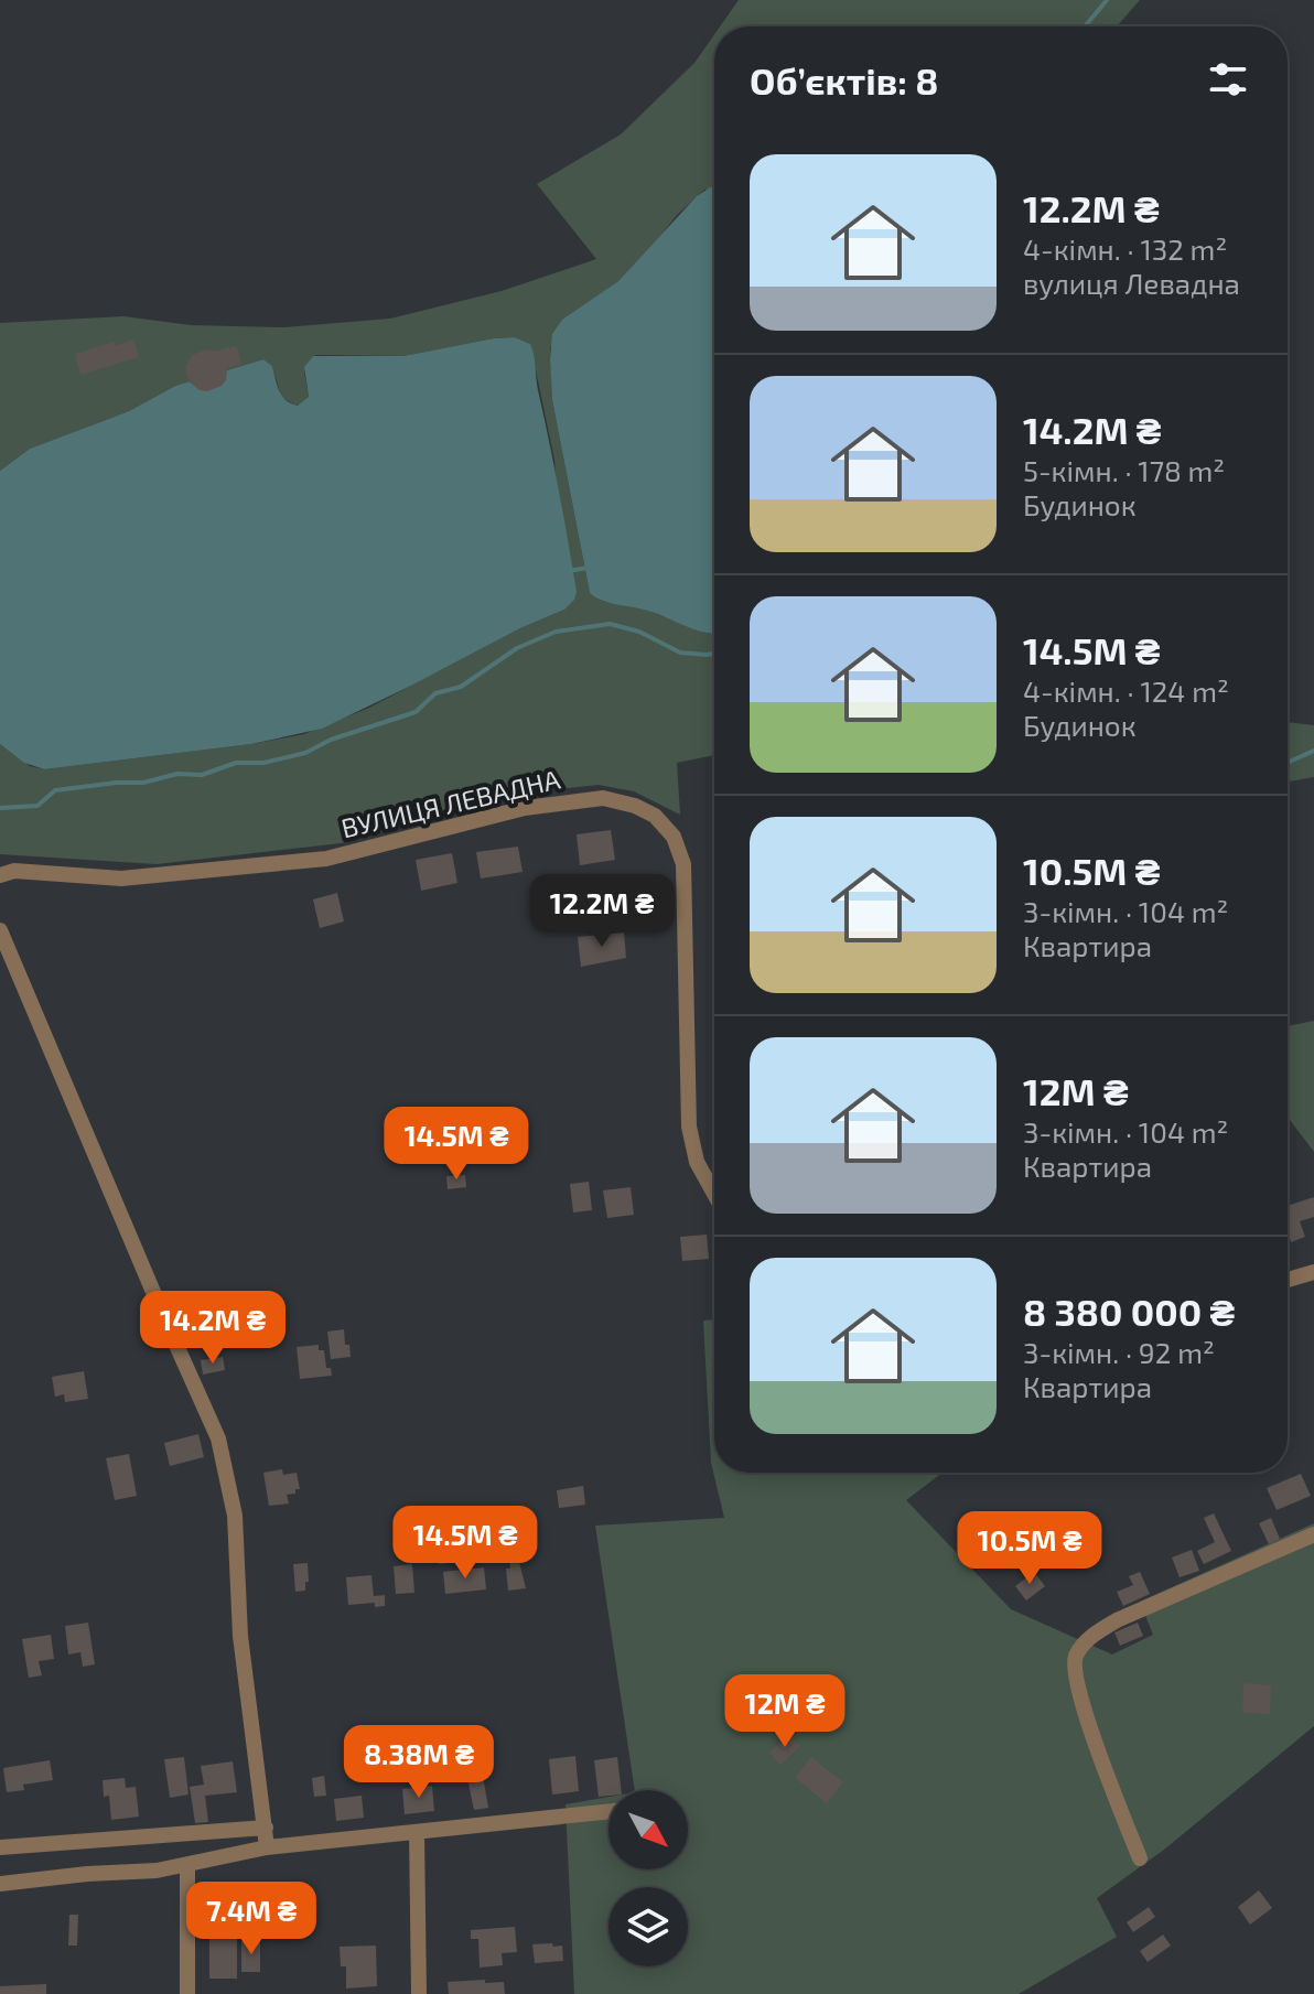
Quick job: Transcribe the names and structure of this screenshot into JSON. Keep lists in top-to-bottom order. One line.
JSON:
{"streets":{"street":["ВУЛИЦЯ ЛЕВАДНА"]},"north":"bottom right","page":{"heading":"Об’єктів: 8","list":[{"name":"12.2M ₴","note":"4-кімн. · 132 m² · вулиця Левадна"},{"name":"14.2M ₴","note":"5-кімн. · 178 m² · Будинок"},{"name":"14.5M ₴","note":"4-кімн. · 124 m² · Будинок"},{"name":"10.5M ₴","note":"3-кімн. · 104 m² · Квартира"},{"name":"12M ₴","note":"3-кімн. · 104 m² · Квартира"},{"name":"8 380 000 ₴","note":"3-кімн. · 92 m² · Квартира"}],"price":["12.2M ₴","14.5M ₴","14.2M ₴","14.5M ₴","10.5M ₴","12M ₴","8.38M ₴","7.4M ₴"]}}
